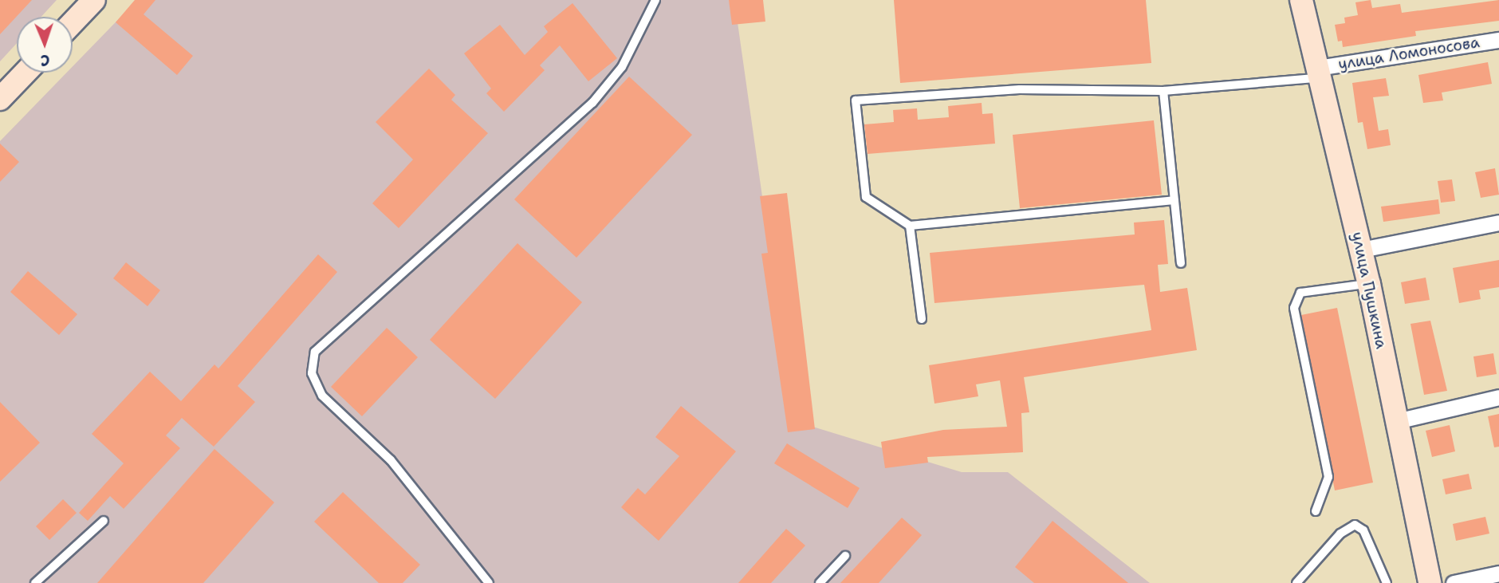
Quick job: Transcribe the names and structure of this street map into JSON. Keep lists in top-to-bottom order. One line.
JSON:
{"streets":{"street":["улица Ломоносова","улица Пушкина"]},"crossings":[["улица Ломоносова","улица Пушкина"]],"north":"bottom"}
